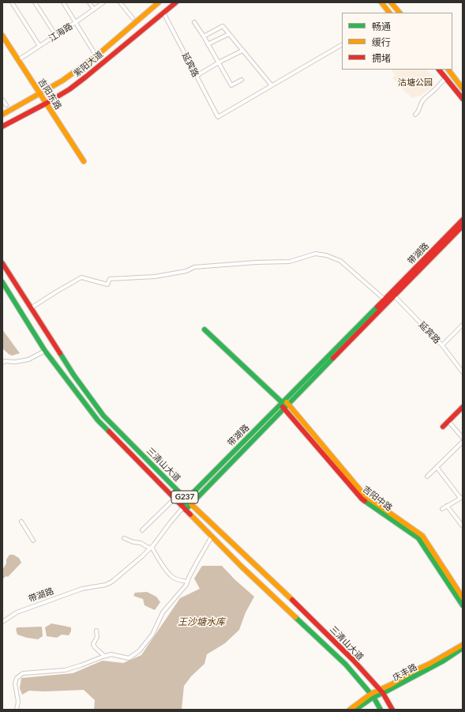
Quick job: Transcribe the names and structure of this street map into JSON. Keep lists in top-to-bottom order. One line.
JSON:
{"streets":{"main road":["紫阳大道","吉阳东路","带湖路","三清山大道","G237","吉阳中路","庆丰路"],"street":["江海路","延宾路"]},"crossings":[["江海路","吉阳东路"],["紫阳大道","延宾路"],["紫阳大道","吉阳东路"],["延宾路","带湖路"],["带湖路","三清山大道"],["带湖路","吉阳中路"],["三清山大道","庆丰路"]],"water":["王沙塘水库"],"parks":["沽塘公园"],"legend":["畅通","缓行","拥堵"]}
